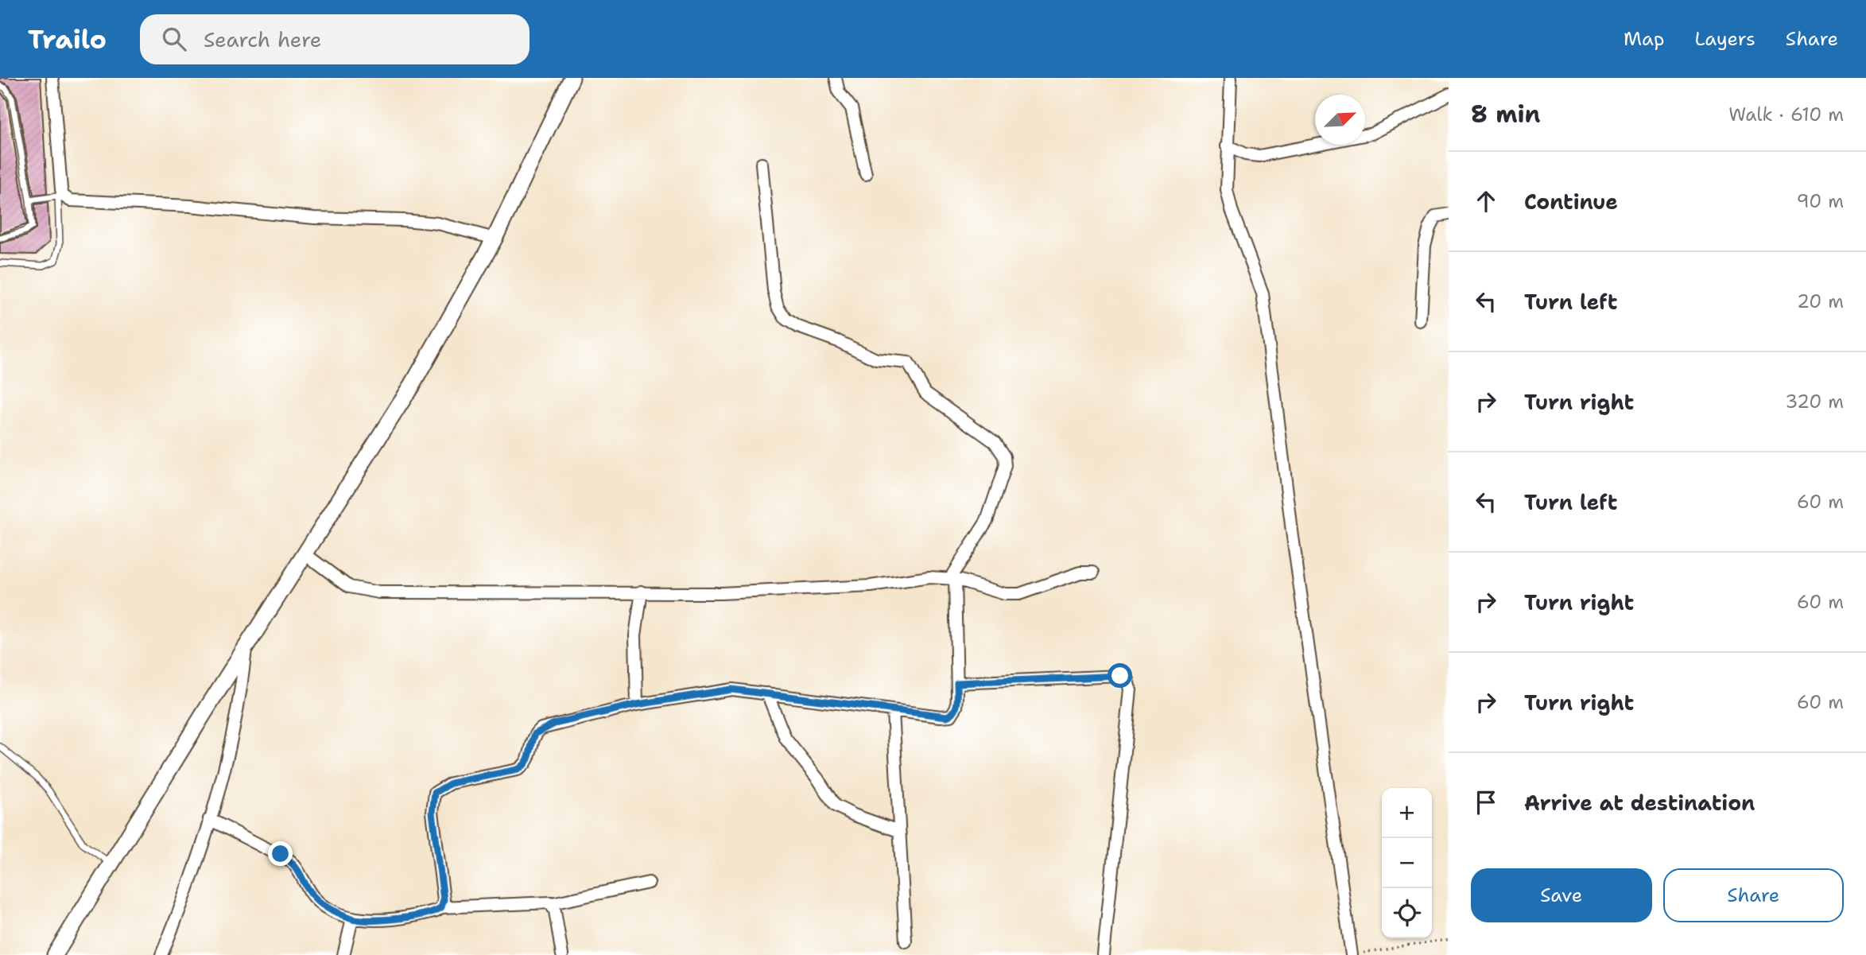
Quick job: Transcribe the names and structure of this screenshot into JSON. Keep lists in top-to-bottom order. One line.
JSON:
{"north":"top right","page":{"header":"Trailo","search":"Search here","nav":["Map","Layers","Share"],"heading":["8 min","Walk · 610 m"],"list":[["Continue","90 m"],["Turn left","20 m"],["Turn right","320 m"],["Turn left","60 m"],["Turn right","60 m"],["Turn right","60 m"],"Arrive at destination"],"map_buttons":["+","−"],"buttons":["Save","Share"]}}
